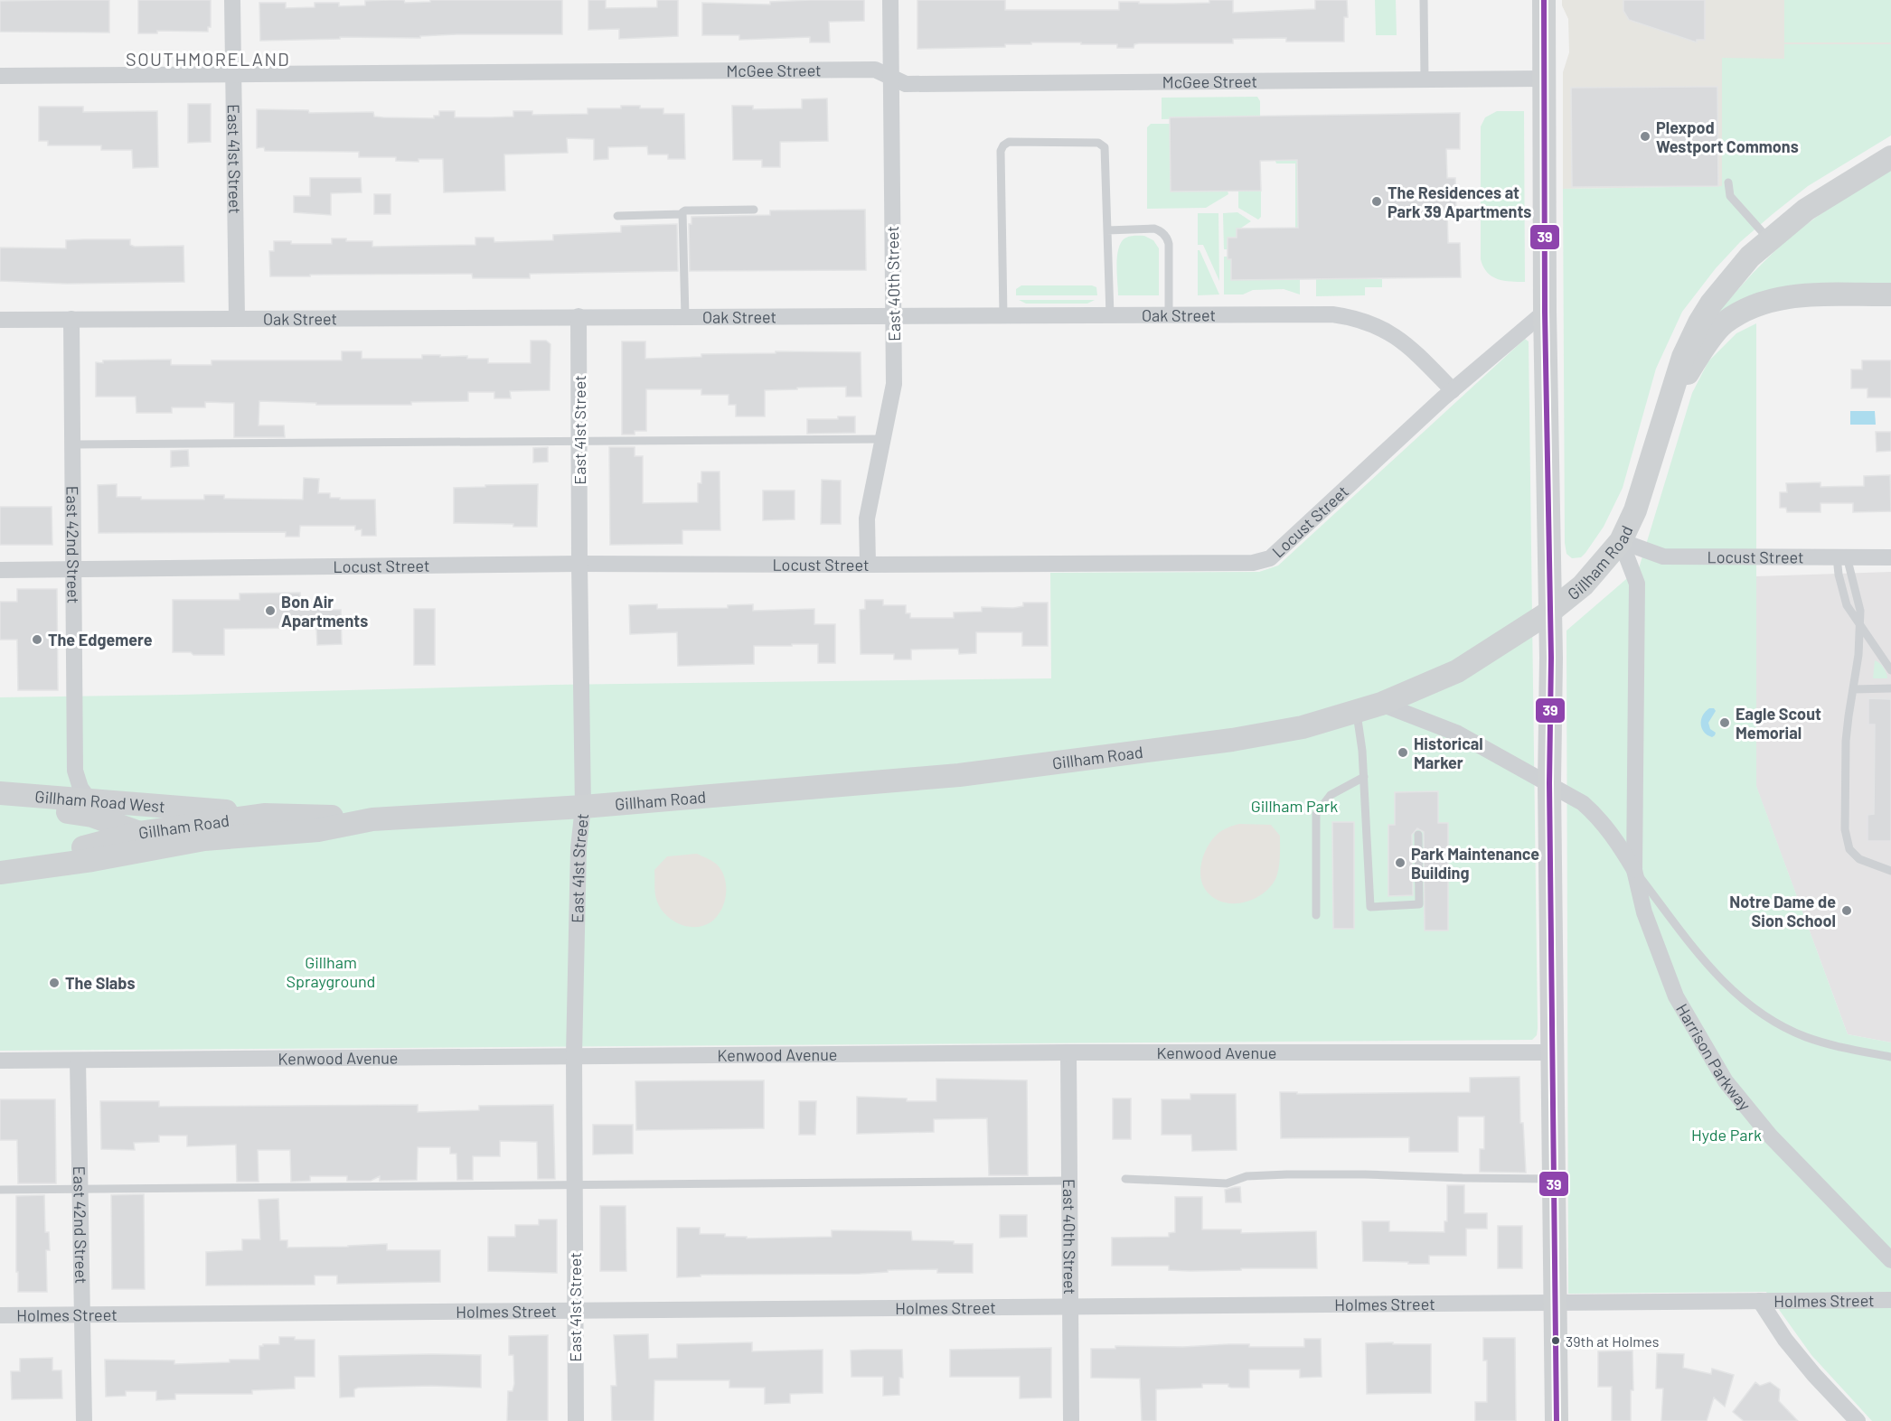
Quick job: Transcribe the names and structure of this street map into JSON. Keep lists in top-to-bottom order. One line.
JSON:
{"streets":{"main road":["Gillham Road","Gillham Road West"],"street":["McGee Street","East 41st Street","East 40th Street","Oak Street","Locust Street","East 42nd Street","Kenwood Avenue","Harrison Parkway","Holmes Street"]},"crossings":[["McGee Street","East 41st Street"],["McGee Street","East 40th Street"],["East 41st Street","Oak Street"],["East 41st Street","Locust Street"],["East 41st Street","Gillham Road"],["East 41st Street","Kenwood Avenue"],["East 41st Street","Holmes Street"],["East 40th Street","Oak Street"],["East 40th Street","Locust Street"],["East 40th Street","Kenwood Avenue"],["East 40th Street","Holmes Street"],["Oak Street","Locust Street"],["Oak Street","East 42nd Street"],["Locust Street","East 42nd Street"],["Locust Street","Gillham Road"],["Locust Street","Harrison Parkway"],["East 42nd Street","Gillham Road West"],["East 42nd Street","Kenwood Avenue"],["East 42nd Street","Holmes Street"],["Gillham Road","Gillham Road West"],["Gillham Road","Harrison Parkway"]],"districts":["SOUTHMORELAND"],"parks":["Gillham Park","Gillham Sprayground","Hyde Park"],"places":["Plexpod Westport Commons","The Residences at Park 39 Apartments","Bon Air Apartments","The Edgemere","Eagle Scout Memorial","Historical Marker","Park Maintenance Building","Notre Dame de Sion School","The Slabs","39th at Holmes"],"lines":["transit line 39"]}
